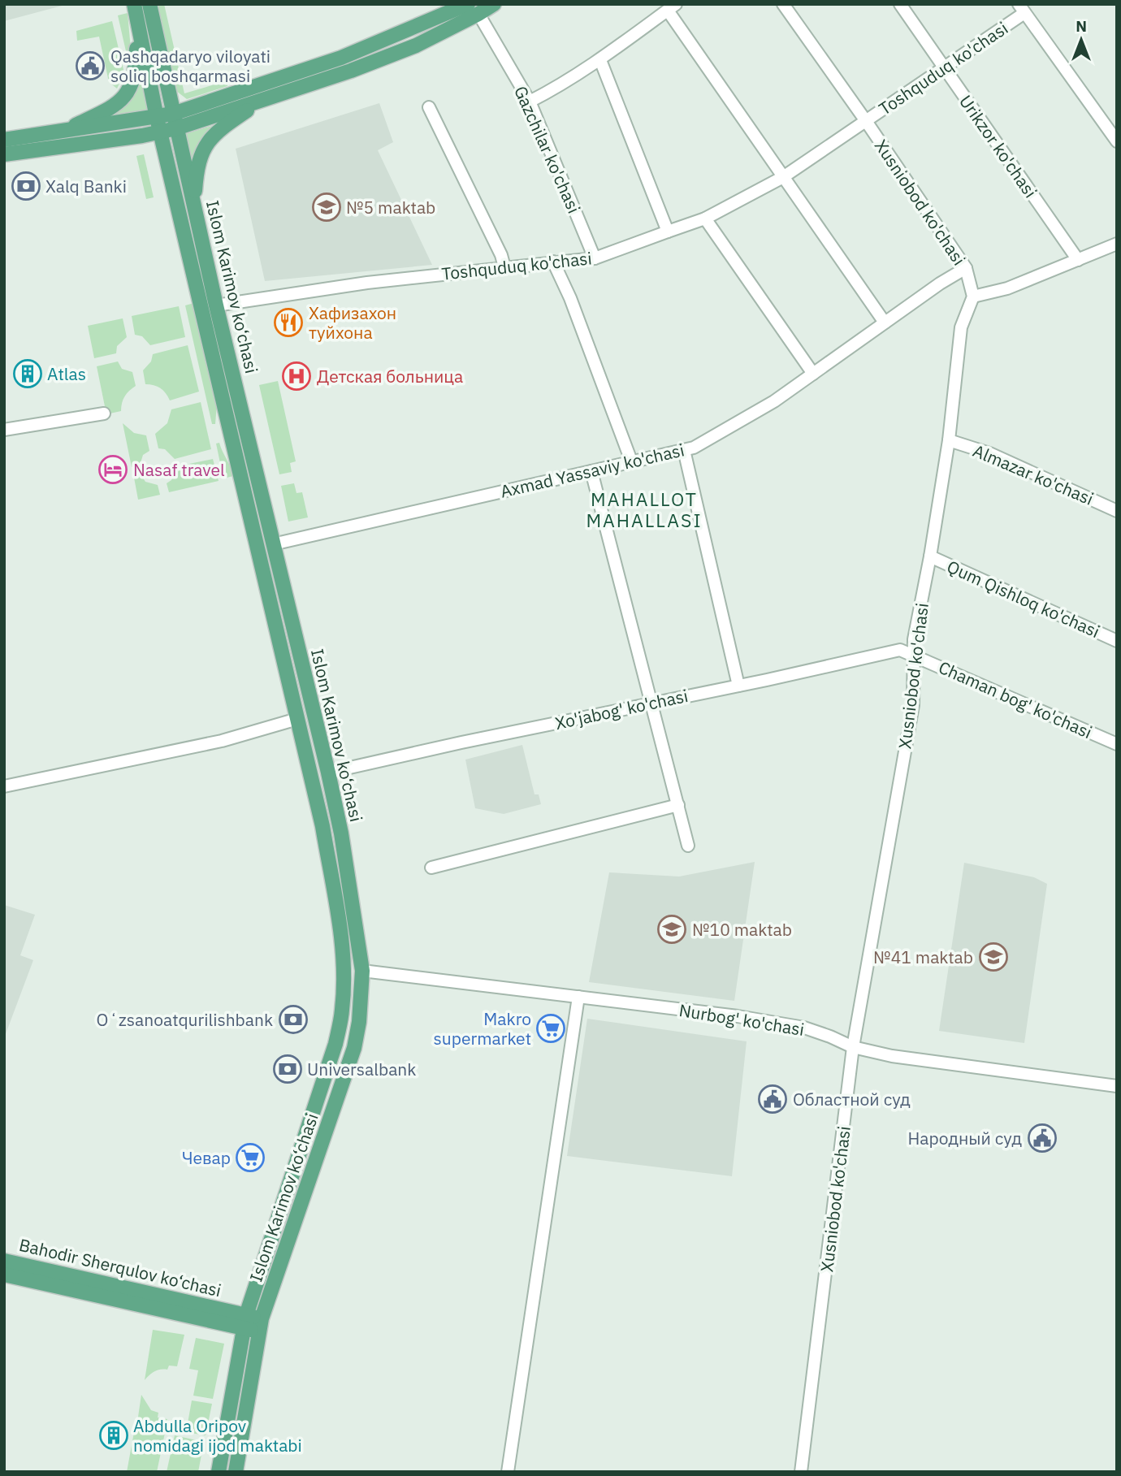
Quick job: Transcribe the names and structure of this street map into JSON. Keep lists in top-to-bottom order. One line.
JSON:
{"streets":{"main road":["Islom Karimov ko‘chasi","Bahodir Sherqulov ko‘chasi"],"street":["Toshquduq ko'chasi","Urikzor ko'chasi","Gazchilar ko'chasi","Xusniobod ko'chasi","Axmad Yassaviy ko'chasi","Almazar ko'chasi","Qum Qishloq ko'chasi","Chaman bog' ko'chasi","Xo'jabog' ko'chasi","Nurbog' ko'chasi"]},"crossings":[["Toshquduq ko'chasi","Urikzor ko'chasi"],["Toshquduq ko'chasi","Gazchilar ko'chasi"],["Toshquduq ko'chasi","Xusniobod ko'chasi"],["Toshquduq ko'chasi","Islom Karimov ko‘chasi"],["Xusniobod ko'chasi","Axmad Yassaviy ko'chasi"],["Xusniobod ko'chasi","Almazar ko'chasi"],["Xusniobod ko'chasi","Qum Qishloq ko'chasi"],["Xusniobod ko'chasi","Chaman bog' ko'chasi"],["Xusniobod ko'chasi","Xo'jabog' ko'chasi"],["Xusniobod ko'chasi","Nurbog' ko'chasi"],["Islom Karimov ko‘chasi","Axmad Yassaviy ko'chasi"],["Islom Karimov ko‘chasi","Xo'jabog' ko'chasi"],["Islom Karimov ko‘chasi","Nurbog' ko'chasi"],["Islom Karimov ko‘chasi","Bahodir Sherqulov ko‘chasi"],["Chaman bog' ko'chasi","Xo'jabog' ko'chasi"]],"districts":["MAHALLOT MAHALLASI"],"places":{"public building":["Qashqadaryo viloyati soliq boshqarmasi","Областной суд","Народный суд"],"bank":["Xalq Banki","Oʻzsanoatqurilishbank","Universalbank"],"school or university":["№5 maktab","№10 maktab","№41 maktab"],"restaurant":["Хафизахон туйхона"],"building":["Atlas","Abdulla Oripov nomidagi ijod maktabi"],"hospital":["Детская больница"],"hotel":["Nasaf travel"],"supermarket":["Makro supermarket","Чевар"]},"north":"top"}
